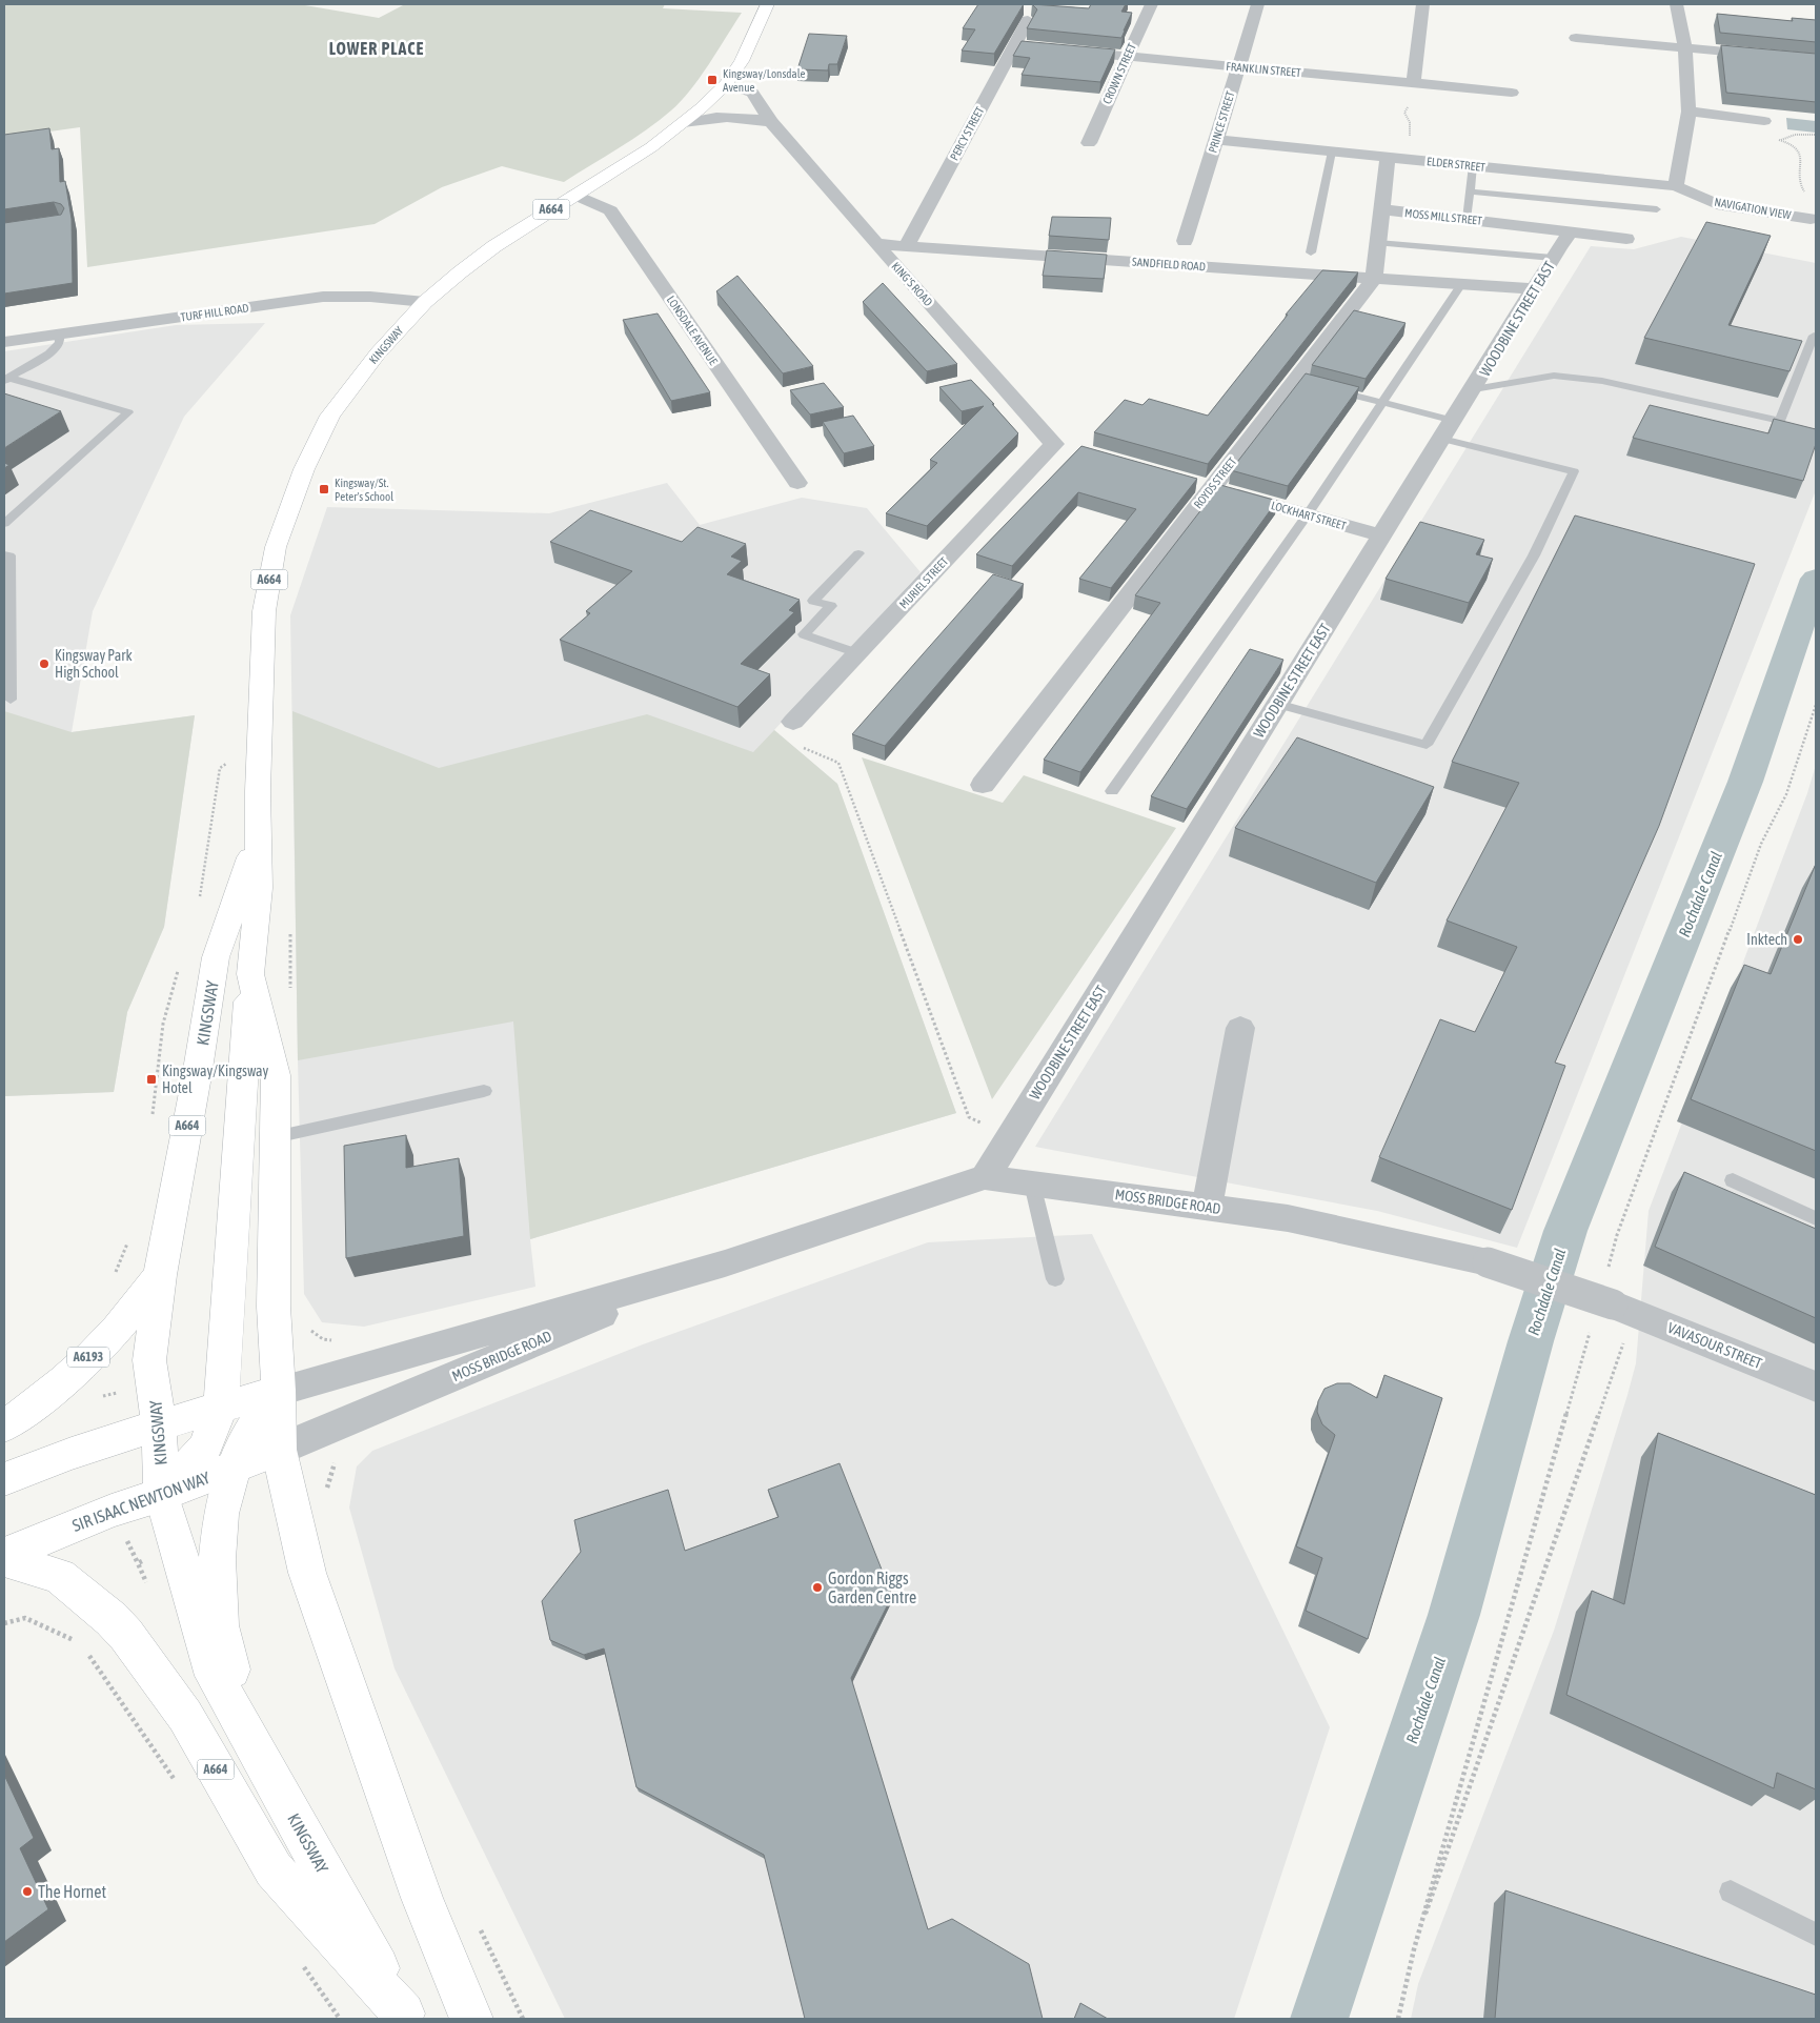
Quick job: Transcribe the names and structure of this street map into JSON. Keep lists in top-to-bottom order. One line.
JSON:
{"streets":{"main road":["A664","KINGSWAY","A6193","SIR ISAAC NEWTON WAY"],"street":["FRANKLIN STREET","CROWN STREET","PRINCE STREET","PERCY STREET","ELDER STREET","NAVIGATION VIEW","MOSS MILL STREET","SANDFIELD ROAD","KING'S ROAD","TURF HILL ROAD","WOODBINE STREET EAST","LONSDALE AVENUE","ROYDS STREET","LOCKHART STREET","MURIEL STREET","MOSS BRIDGE ROAD","VAVASOUR STREET"]},"crossings":[["FRANKLIN STREET","CROWN STREET"],["FRANKLIN STREET","PRINCE STREET"],["FRANKLIN STREET","PERCY STREET"],["PRINCE STREET","ELDER STREET"],["PERCY STREET","SANDFIELD ROAD"],["ELDER STREET","NAVIGATION VIEW"],["A664","KINGSWAY"],["A664","MOSS BRIDGE ROAD"],["A664","SIR ISAAC NEWTON WAY"],["MOSS MILL STREET","WOODBINE STREET EAST"],["SANDFIELD ROAD","KING'S ROAD"],["SANDFIELD ROAD","WOODBINE STREET EAST"],["SANDFIELD ROAD","ROYDS STREET"],["KING'S ROAD","KINGSWAY"],["KING'S ROAD","MURIEL STREET"],["TURF HILL ROAD","KINGSWAY"],["WOODBINE STREET EAST","LOCKHART STREET"],["WOODBINE STREET EAST","MOSS BRIDGE ROAD"],["LONSDALE AVENUE","KINGSWAY"],["KINGSWAY","MOSS BRIDGE ROAD"],["KINGSWAY","A6193"],["KINGSWAY","SIR ISAAC NEWTON WAY"],["ROYDS STREET","LOCKHART STREET"],["MOSS BRIDGE ROAD","VAVASOUR STREET"],["MOSS BRIDGE ROAD","SIR ISAAC NEWTON WAY"]],"districts":["LOWER PLACE"],"water":["Rochdale Canal"],"places":{"transit":["Kingsway/Lonsdale Avenue","Kingsway/St. Peter's School","Kingsway/Kingsway Hotel"],"other":["Kingsway Park High School","Inktech","Gordon Riggs Garden Centre","The Hornet"]}}
